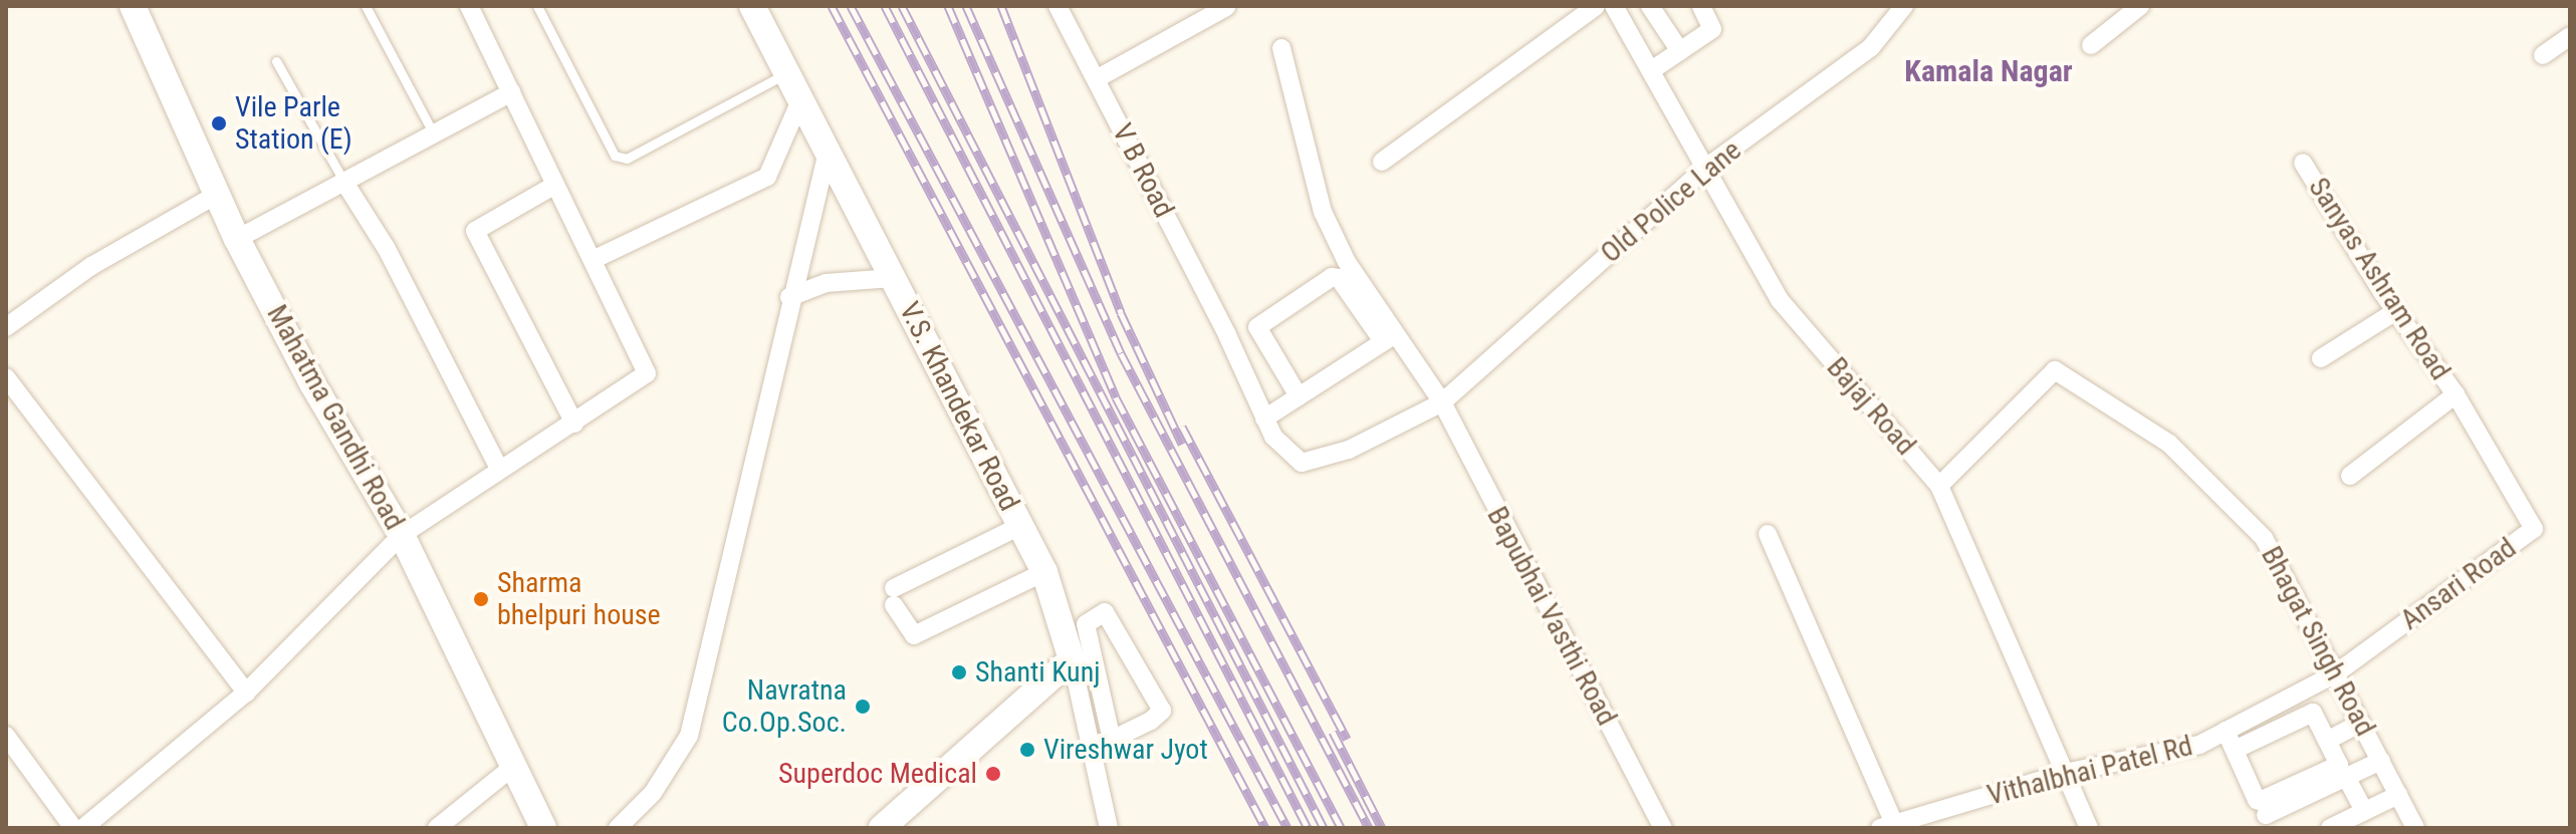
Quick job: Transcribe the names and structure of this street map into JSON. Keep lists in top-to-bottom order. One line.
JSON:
{"streets":{"street":["V B Road","Old Police Lane","Sanyas Ashram Road","V.S. Khandekar Road","Bajaj Road","Mahatma Gandhi Road","Ansari Road","Bapubhai Vasthi Road","Bhagat Singh Road","Vithalbhai Patel Rd"]},"crossings":[["V B Road","Old Police Lane"],["Old Police Lane","Bajaj Road"],["Old Police Lane","Bapubhai Vasthi Road"],["Sanyas Ashram Road","Ansari Road"],["Bajaj Road","Bhagat Singh Road"],["Bajaj Road","Vithalbhai Patel Rd"],["Ansari Road","Bhagat Singh Road"],["Ansari Road","Vithalbhai Patel Rd"],["Bhagat Singh Road","Vithalbhai Patel Rd"]],"districts":["Kamala Nagar"],"places":["Vile Parle Station (E)","Sharma bhelpuri house","Shanti Kunj","Navratna Co.Op.Soc.","Vireshwar Jyot","Superdoc Medical"]}
